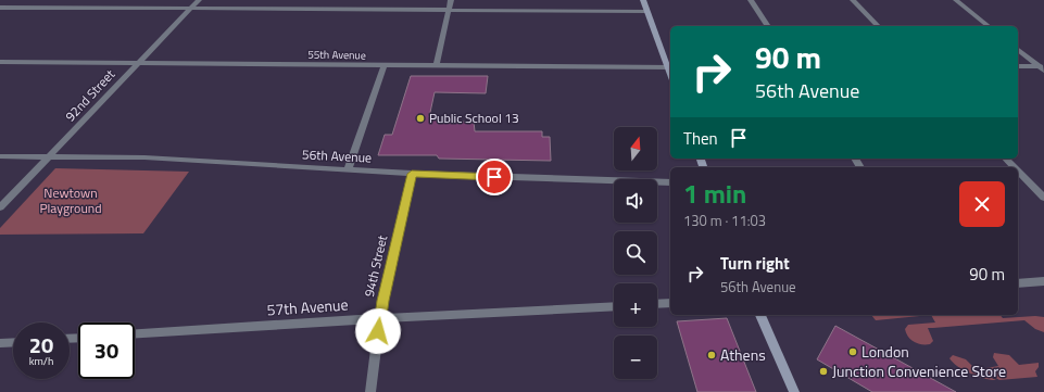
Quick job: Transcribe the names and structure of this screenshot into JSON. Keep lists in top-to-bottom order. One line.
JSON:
{"streets":{"street":["55th Avenue","92nd Street","56th Avenue","94th Street","57th Avenue"]},"crossings":[["55th Avenue","92nd Street"],["92nd Street","56th Avenue"],["56th Avenue","94th Street"],["94th Street","57th Avenue"]],"parks":["Newtown Playground"],"places":["Public School 13","London","Athens","Junction Convenience Store"],"north":"top","page":{"turn":["90 m","56th Avenue"],"then":"Then","map_buttons":["+","−"],"heading":["1 min","130 m · 11:03"],"list":[{"name":"Turn right","note":"56th Avenue","value":"90 m"}],"speed":"20 km/h","limit":"30"}}
